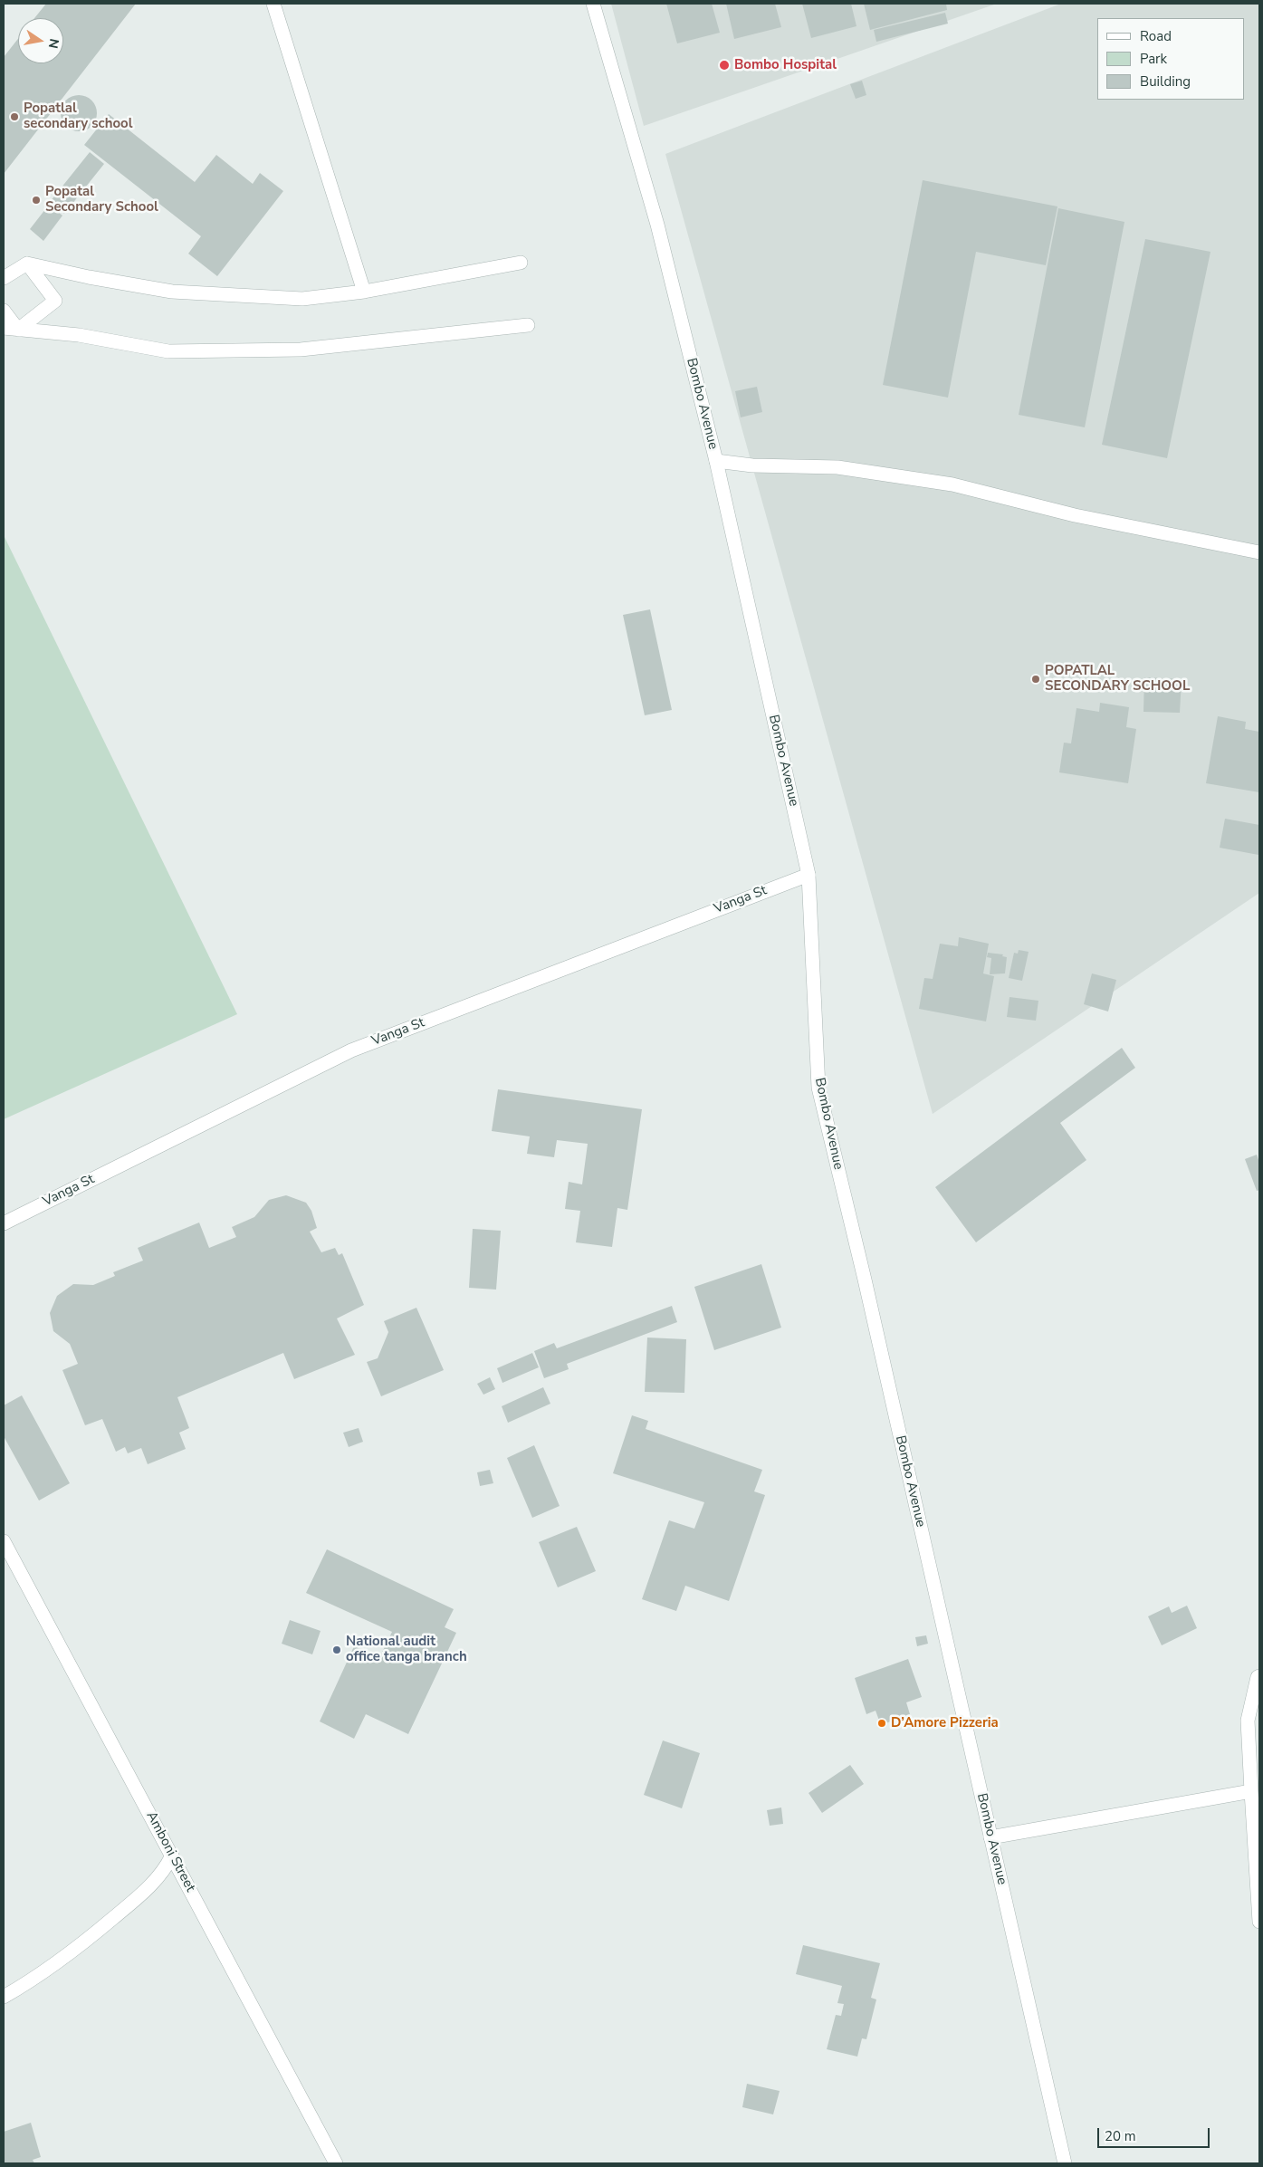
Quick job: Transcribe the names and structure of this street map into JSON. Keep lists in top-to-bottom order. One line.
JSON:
{"streets":{"street":["Bombo Avenue","Vanga St","Amboni Street"]},"crossings":[["Bombo Avenue","Vanga St"]],"places":["Bombo Hospital","Popatlal secondary school","Popatal Secondary School","POPATLAL SECONDARY SCHOOL","National audit office tanga branch","D’Amore Pizzeria"],"legend":["Road","Park","Building"],"scale_bar":"20 m","north":"right"}
